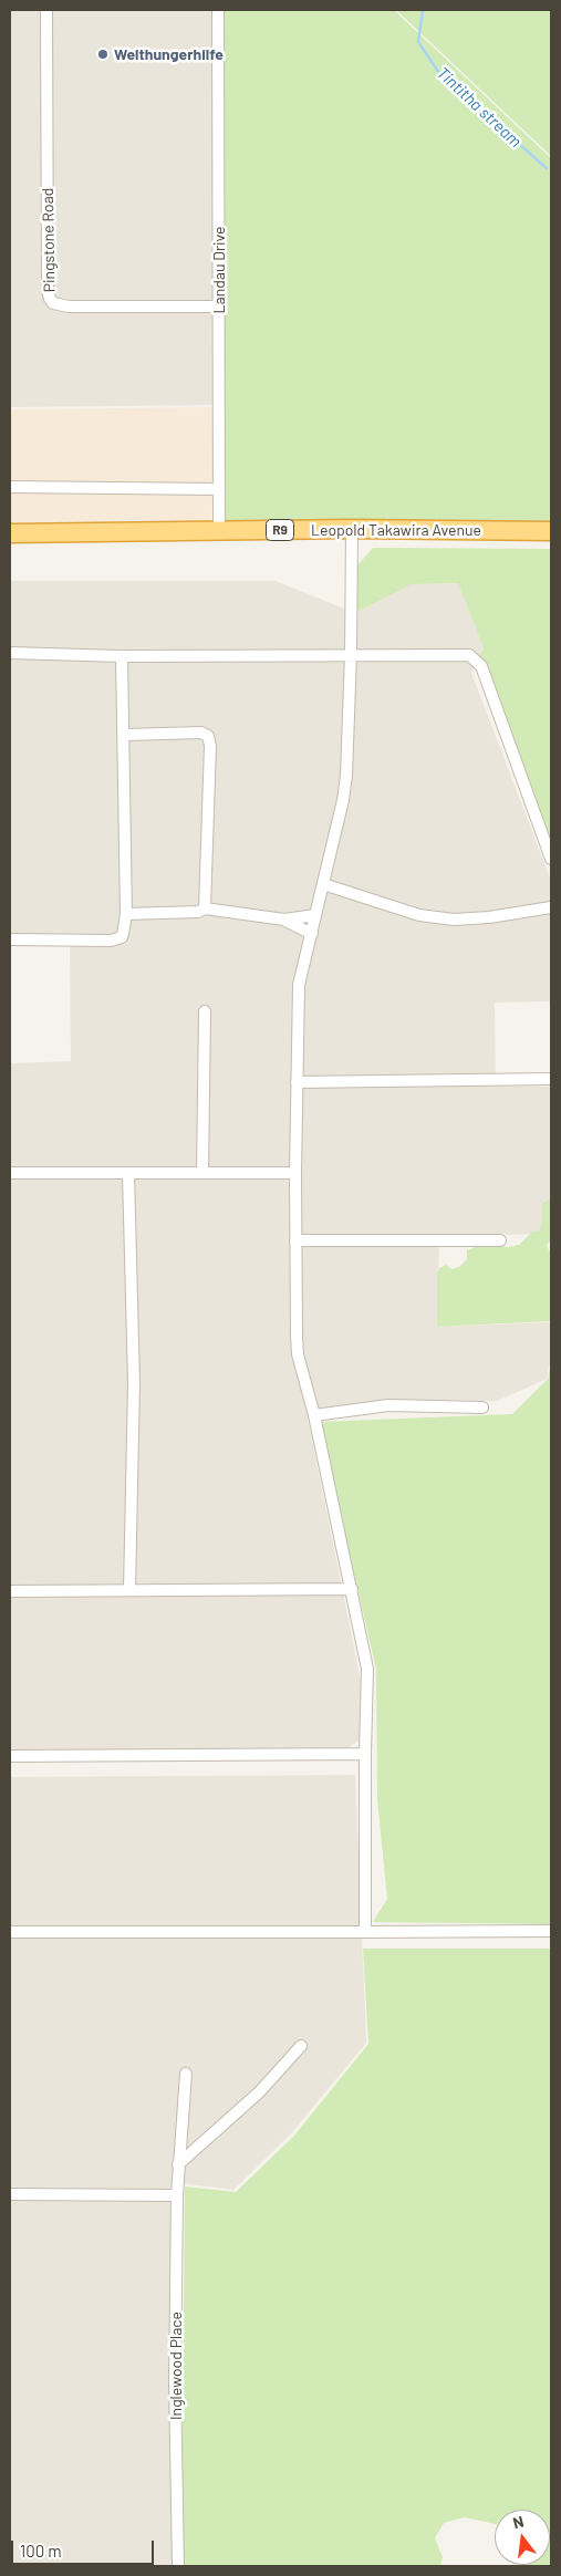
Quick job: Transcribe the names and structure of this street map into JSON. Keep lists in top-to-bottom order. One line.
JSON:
{"streets":{"highway":["R9","Leopold Takawira Avenue"],"street":["Pingstone Road","Landau Drive","Inglewood Place"]},"crossings":[["Pingstone Road","Landau Drive"],["Landau Drive","Leopold Takawira Avenue"]],"water":["Tintitha stream"],"places":["Welthungerhilfe"],"scale_bar":"100 m","north":"top"}
